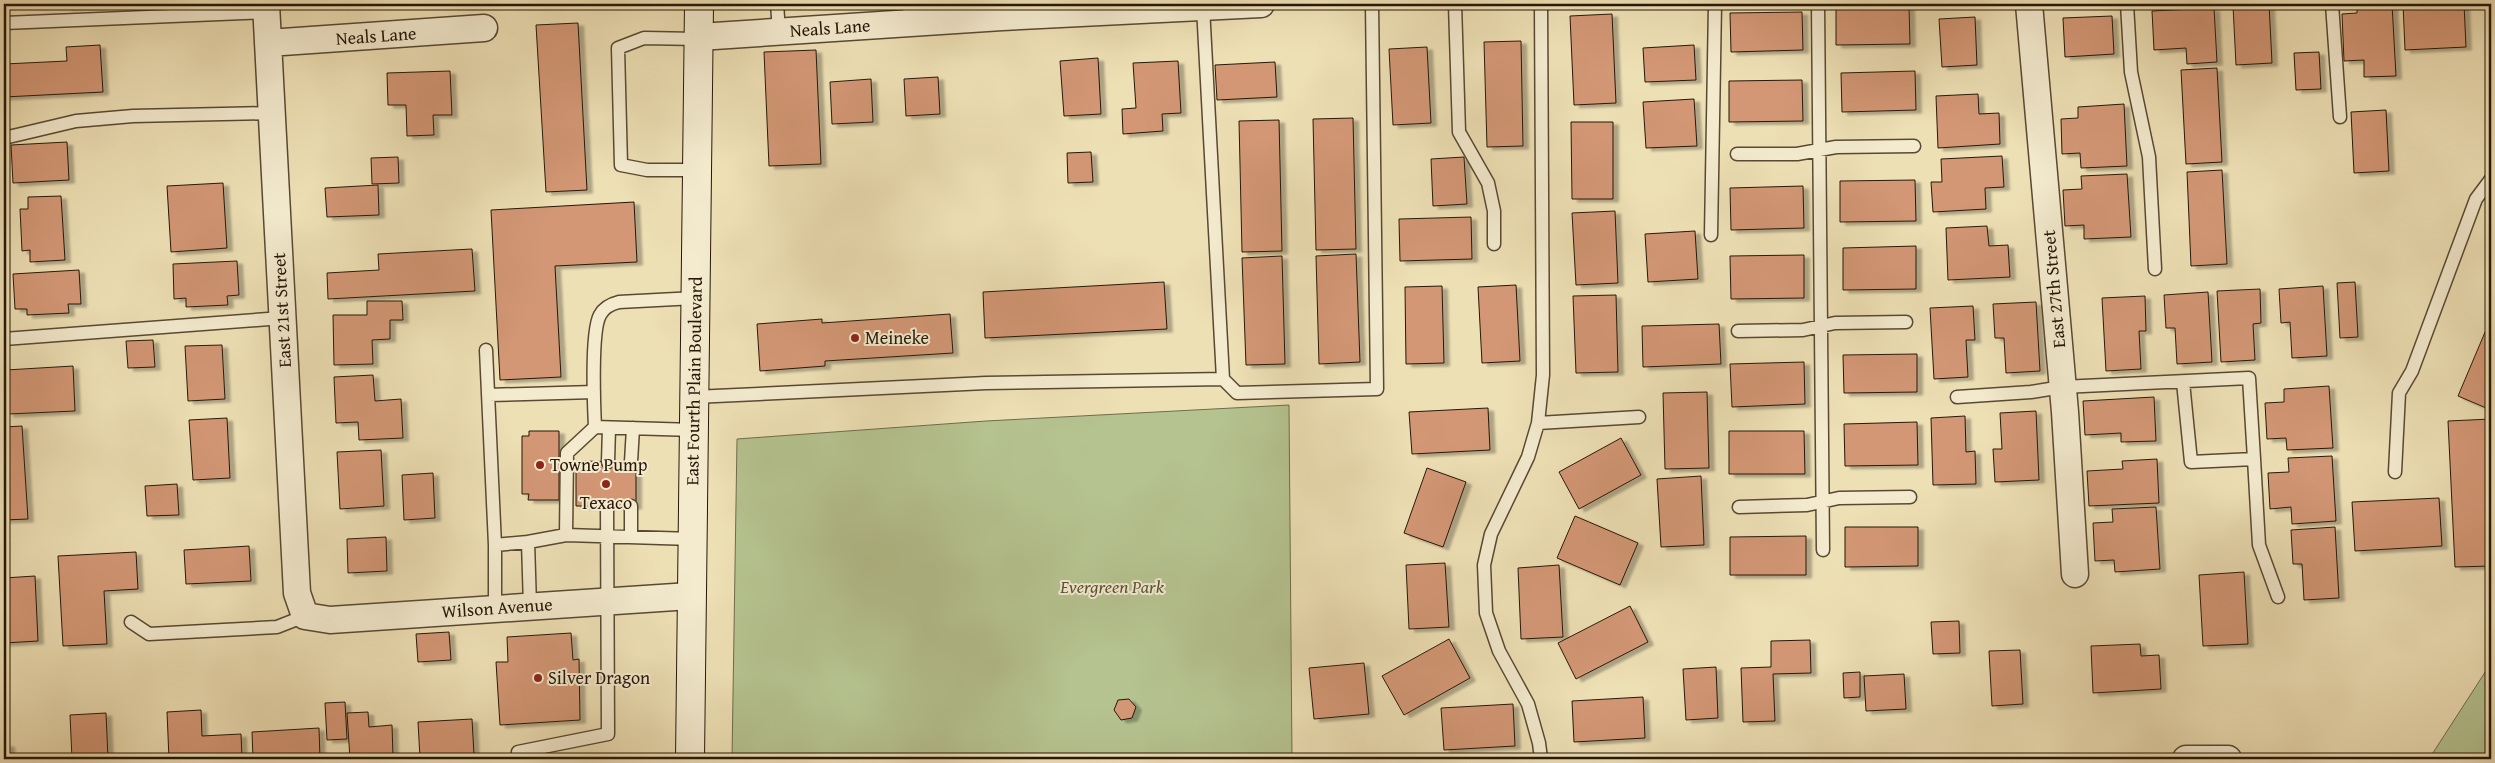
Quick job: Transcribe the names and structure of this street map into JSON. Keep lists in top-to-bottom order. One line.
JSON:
{"streets":{"main road":["East Fourth Plain Boulevard"],"street":["Neals Lane","East 27th Street","East 21st Street","Wilson Avenue"]},"crossings":[["Neals Lane","East 21st Street"],["Neals Lane","East Fourth Plain Boulevard"],["East 21st Street","Wilson Avenue"],["East Fourth Plain Boulevard","Wilson Avenue"]],"parks":["Evergreen Park"],"places":["Meineke","Towne Pump","Texaco","Silver Dragon"]}
